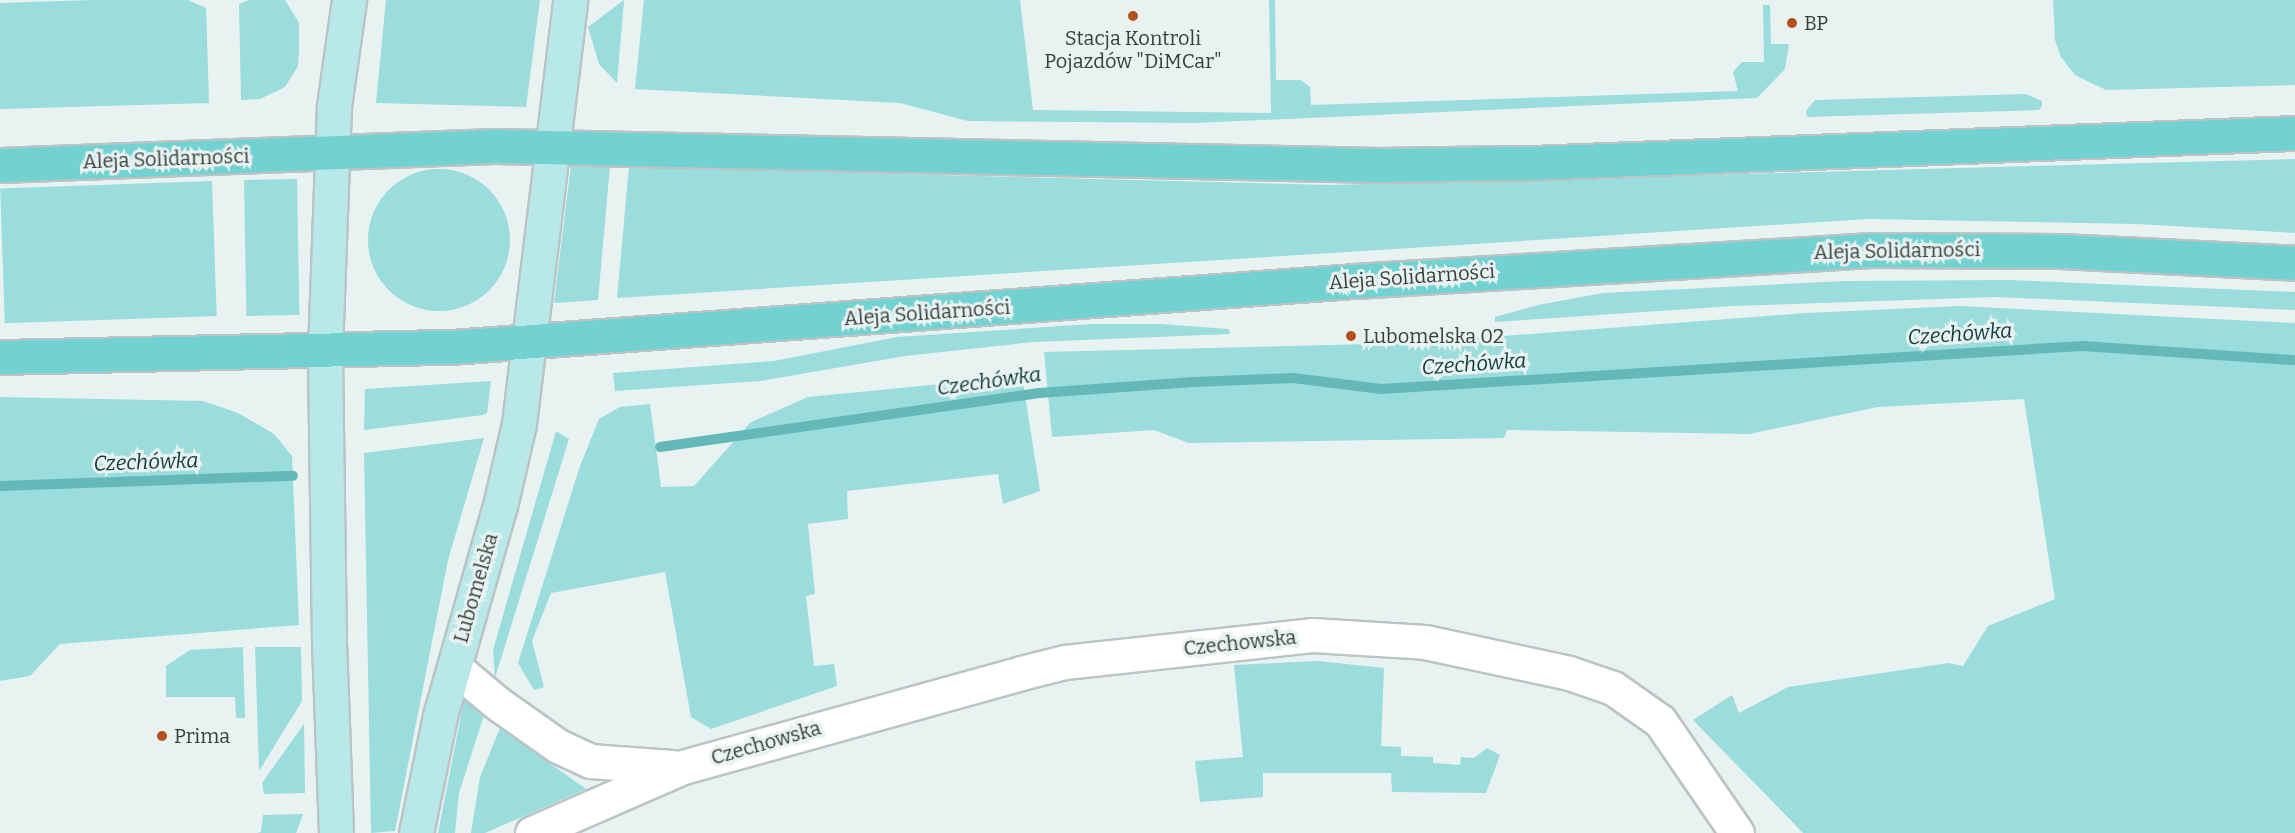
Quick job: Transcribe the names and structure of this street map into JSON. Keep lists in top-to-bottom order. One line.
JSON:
{"streets":{"main road":["Aleja Solidarności"],"street":["Lubomelska","Czechowska"]},"crossings":[["Aleja Solidarności","Lubomelska"],["Lubomelska","Czechowska"]],"water":["Czechówka"],"places":["Stacja Kontroli Pojazdów \"DiMCar\"","BP","Lubomelska 02","Prima"]}
